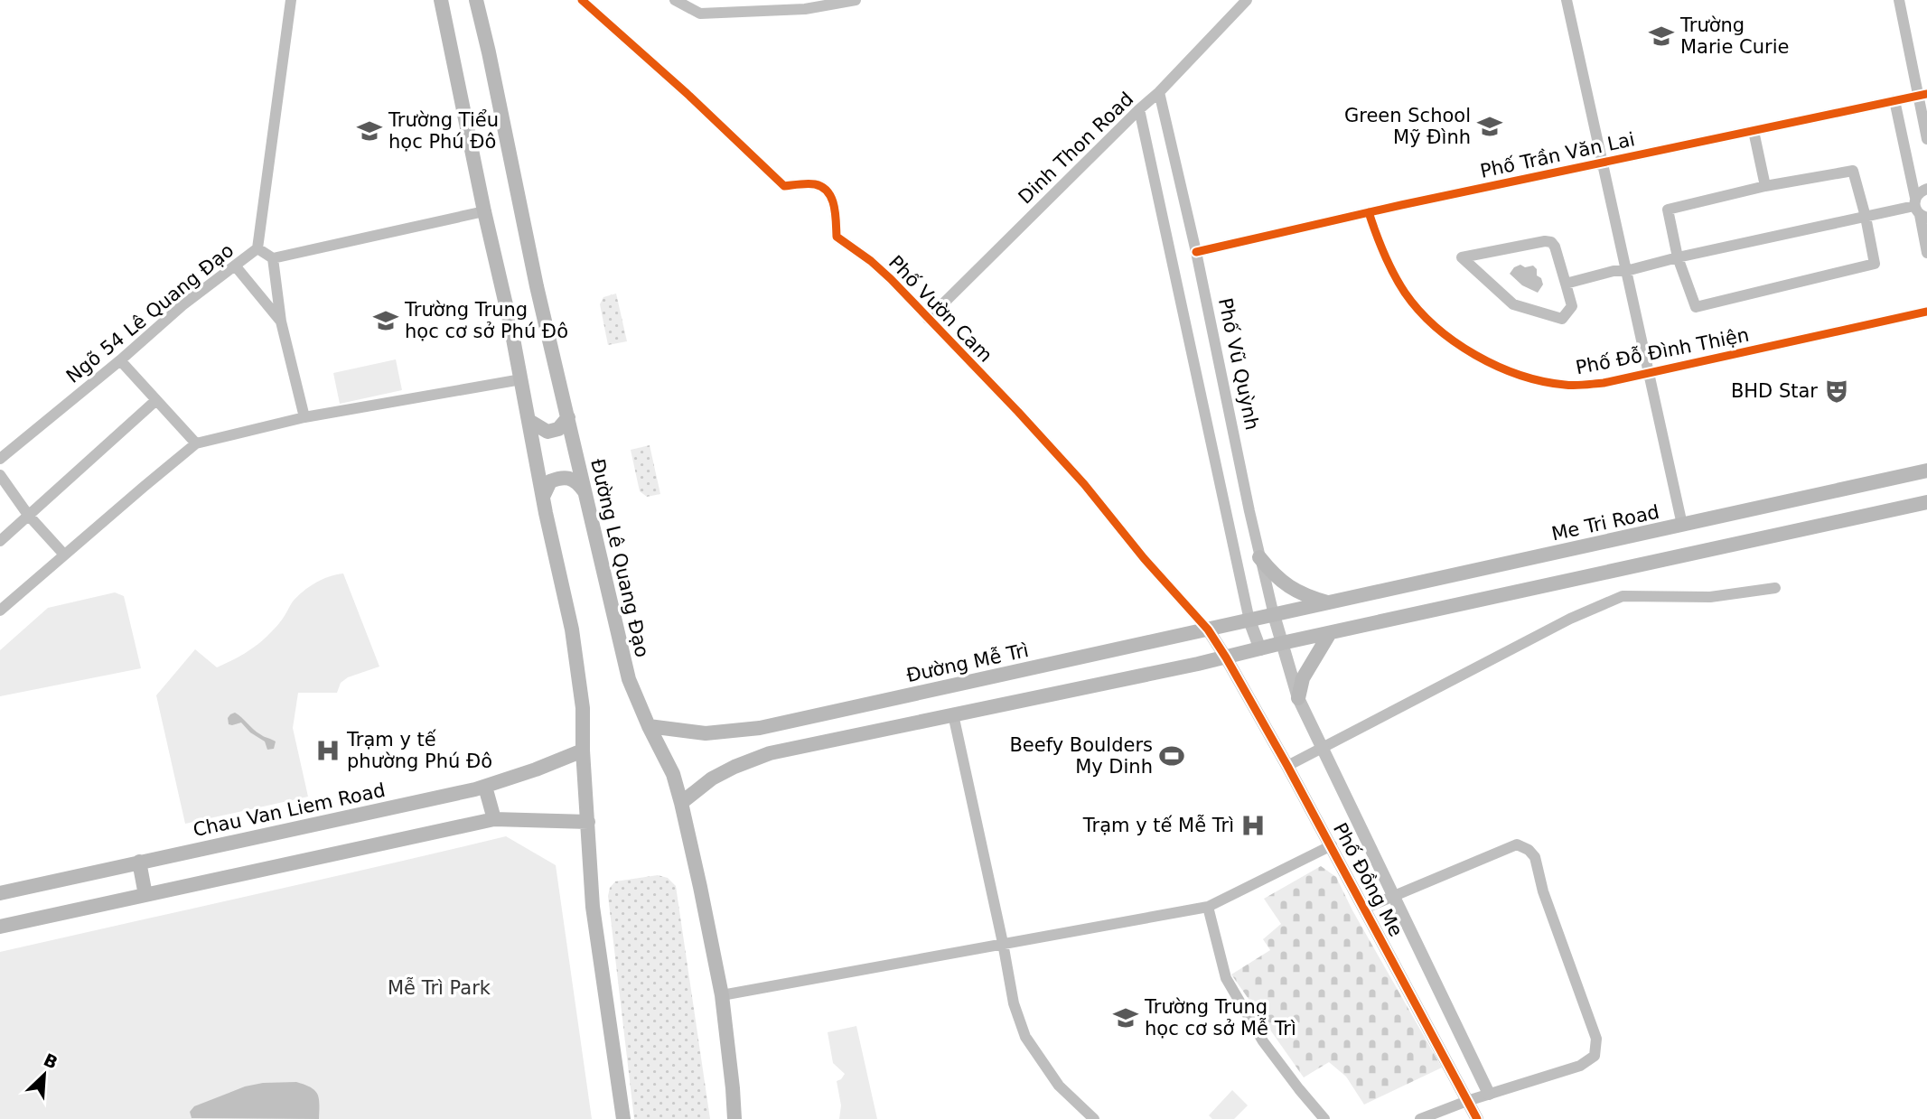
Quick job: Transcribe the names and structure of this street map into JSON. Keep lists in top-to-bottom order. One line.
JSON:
{"streets":{"main road":["Me Tri Road","Đường Lê Quang Đạo","Đường Mễ Trì","Chau Van Liem Road"],"street":["Dinh Thon Road","Phố Trần Văn Lai","Phố Vườn Cam","Ngõ 54 Lê Quang Đạo","Phố Đỗ Đình Thiện","Phố Vũ Quỳnh","Phố Đồng Me"]},"crossings":[["Dinh Thon Road","Phố Vườn Cam"],["Dinh Thon Road","Phố Vũ Quỳnh"],["Phố Trần Văn Lai","Phố Đỗ Đình Thiện"],["Phố Trần Văn Lai","Phố Vũ Quỳnh"],["Phố Vườn Cam","Đường Mễ Trì"],["Phố Vườn Cam","Phố Đồng Me"],["Phố Vũ Quỳnh","Me Tri Road"],["Phố Vũ Quỳnh","Đường Mễ Trì"],["Phố Vũ Quỳnh","Phố Đồng Me"],["Me Tri Road","Đường Mễ Trì"],["Đường Lê Quang Đạo","Đường Mễ Trì"],["Đường Mễ Trì","Phố Đồng Me"]],"parks":["Mễ Trì Park"],"places":{"school or university":["Trường Marie Curie","Green School Mỹ Đình","Trường Tiểu học Phú Đô","Trường Trung học cơ sở Phú Đô","Trường Trung học cơ sở Mễ Trì"],"theatre":["BHD Star"],"hospital":["Trạm y tế phường Phú Đô","Trạm y tế Mễ Trì"],"sports":["Beefy Boulders My Dinh"]},"north":"top right"}
